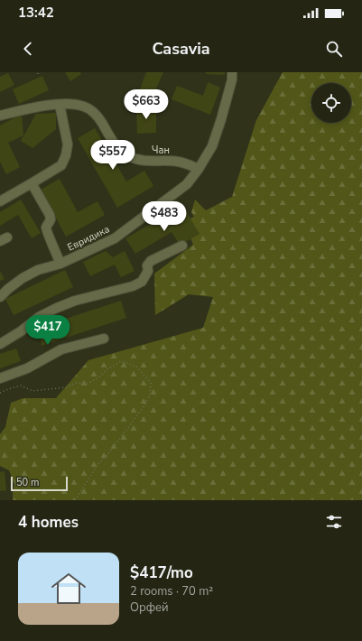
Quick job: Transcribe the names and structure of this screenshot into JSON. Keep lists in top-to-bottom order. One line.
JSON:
{"streets":{"street":["Чан","Евридика"]},"crossings":[["Чан","Евридика"]],"scale_bar":"50 m","page":{"status":"13:42","header":"Casavia","price":["$663","$557","$483","$417"],"scale":"50 m","heading":"4 homes","list":[{"name":"$417/mo","note":"2 rooms · 70 m² · Орфей"}]}}
